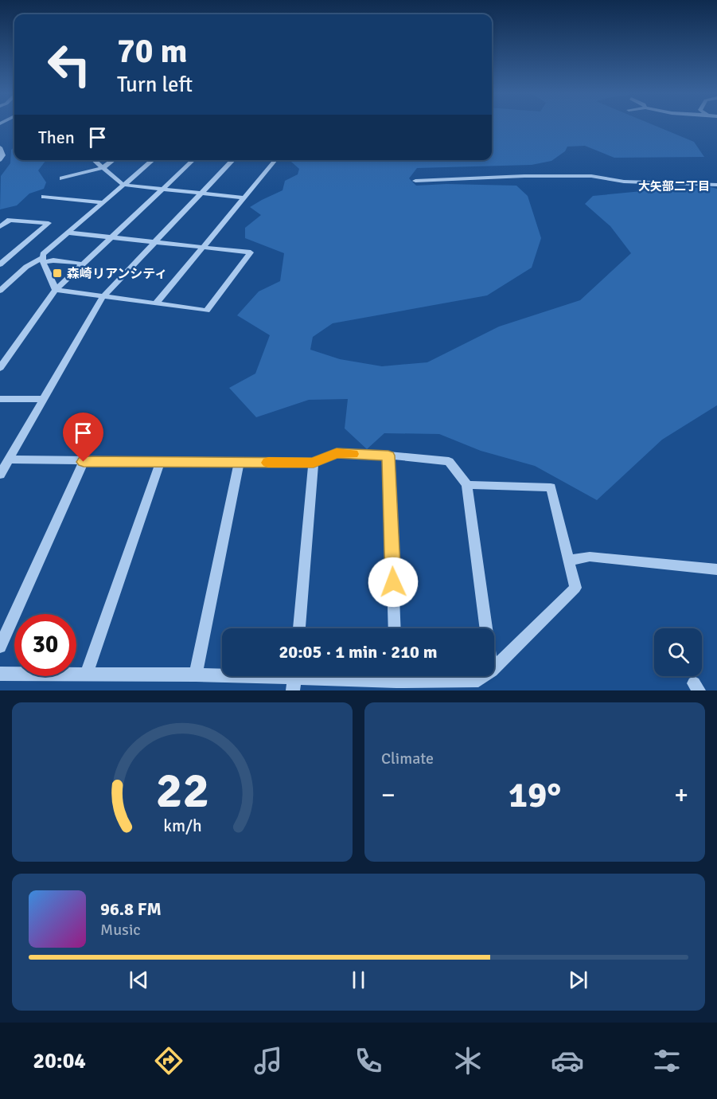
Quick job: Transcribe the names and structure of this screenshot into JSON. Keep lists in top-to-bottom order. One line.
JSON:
{"districts":["大矢部二丁目"],"places":{"transit":["森崎リアンシティ"]},"page":{"turn":["70 m","Turn left"],"then":"Then","limit":"30","trip":"20:05 · 1 min · 210 m","tile":"Climate","heat":["−","19°","+"],"song":["96.8 FM","Music"],"tabs":"20:04","gauge":["22","km/h"]}}
